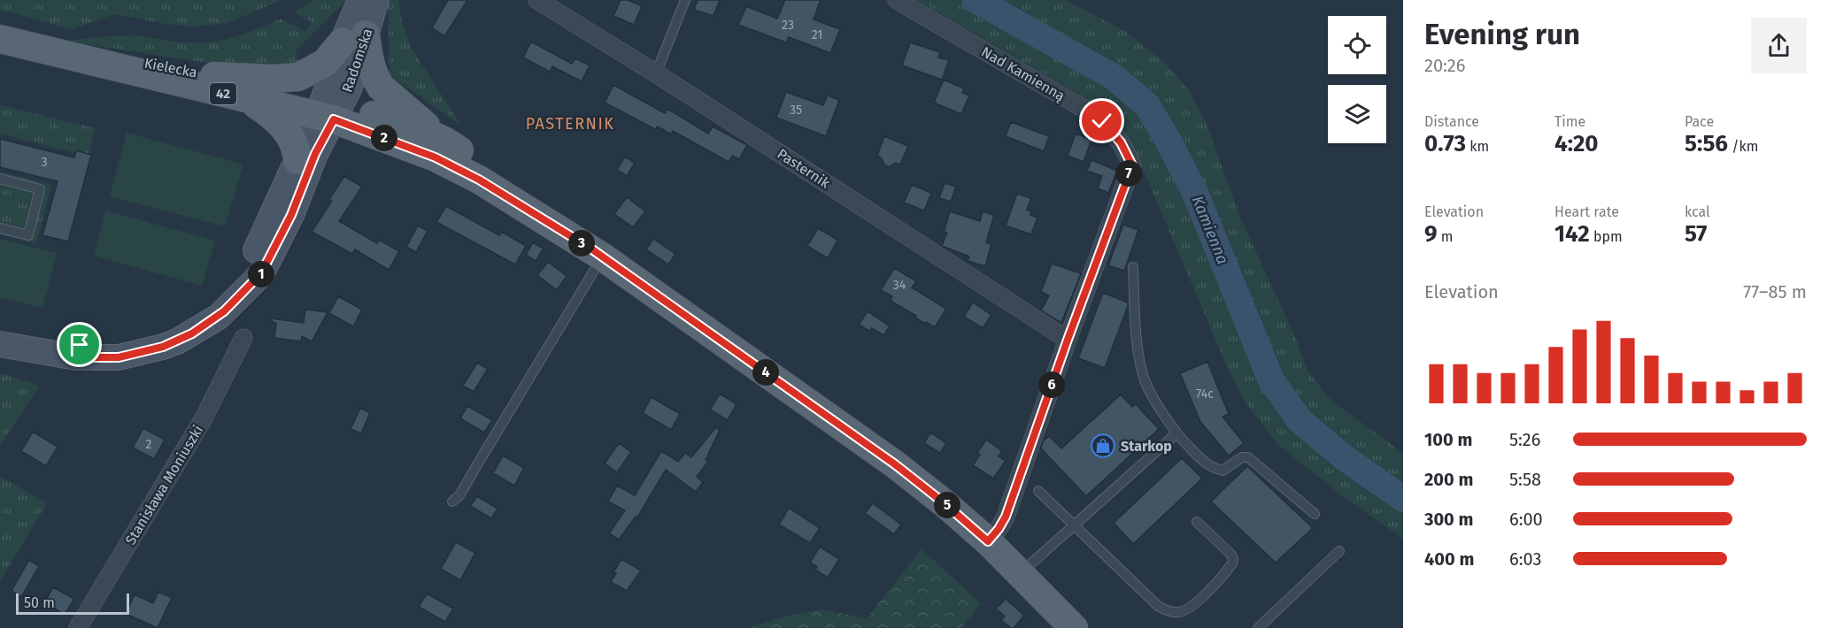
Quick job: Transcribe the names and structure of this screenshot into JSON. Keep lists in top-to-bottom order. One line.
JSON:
{"streets":{"main road":["Kielecka","42"],"street":["Radomska","Nad Kamienną","Pasternik","Stanisława Moniuszki"]},"crossings":[["Radomska","Kielecka"],["Radomska","42"],["Kielecka","42"],["Nad Kamienną","Pasternik"]],"districts":["PASTERNIK"],"water":["Kamienna"],"places":{"shop":["Starkop"]},"house_numbers":["23","21","35","3","34","74c","2"],"scale_bar":"50 m","page":{"heading":["Evening run","20:26"],"stats":[["Distance","0.73 km"],["Time","4:20"],["Pace","5:56 /km"],["Elevation","9 m"],["Heart rate","142 bpm"],["kcal","57"]],"pins":["2","7","3","1","4","6","5"],"chart":["Elevation","77–85 m"],"list":[{"name":"100 m","note":"5:26"},{"name":"200 m","note":"5:58"},{"name":"300 m","note":"6:00"},{"name":"400 m","note":"6:03"}],"scale":"50 m"}}
